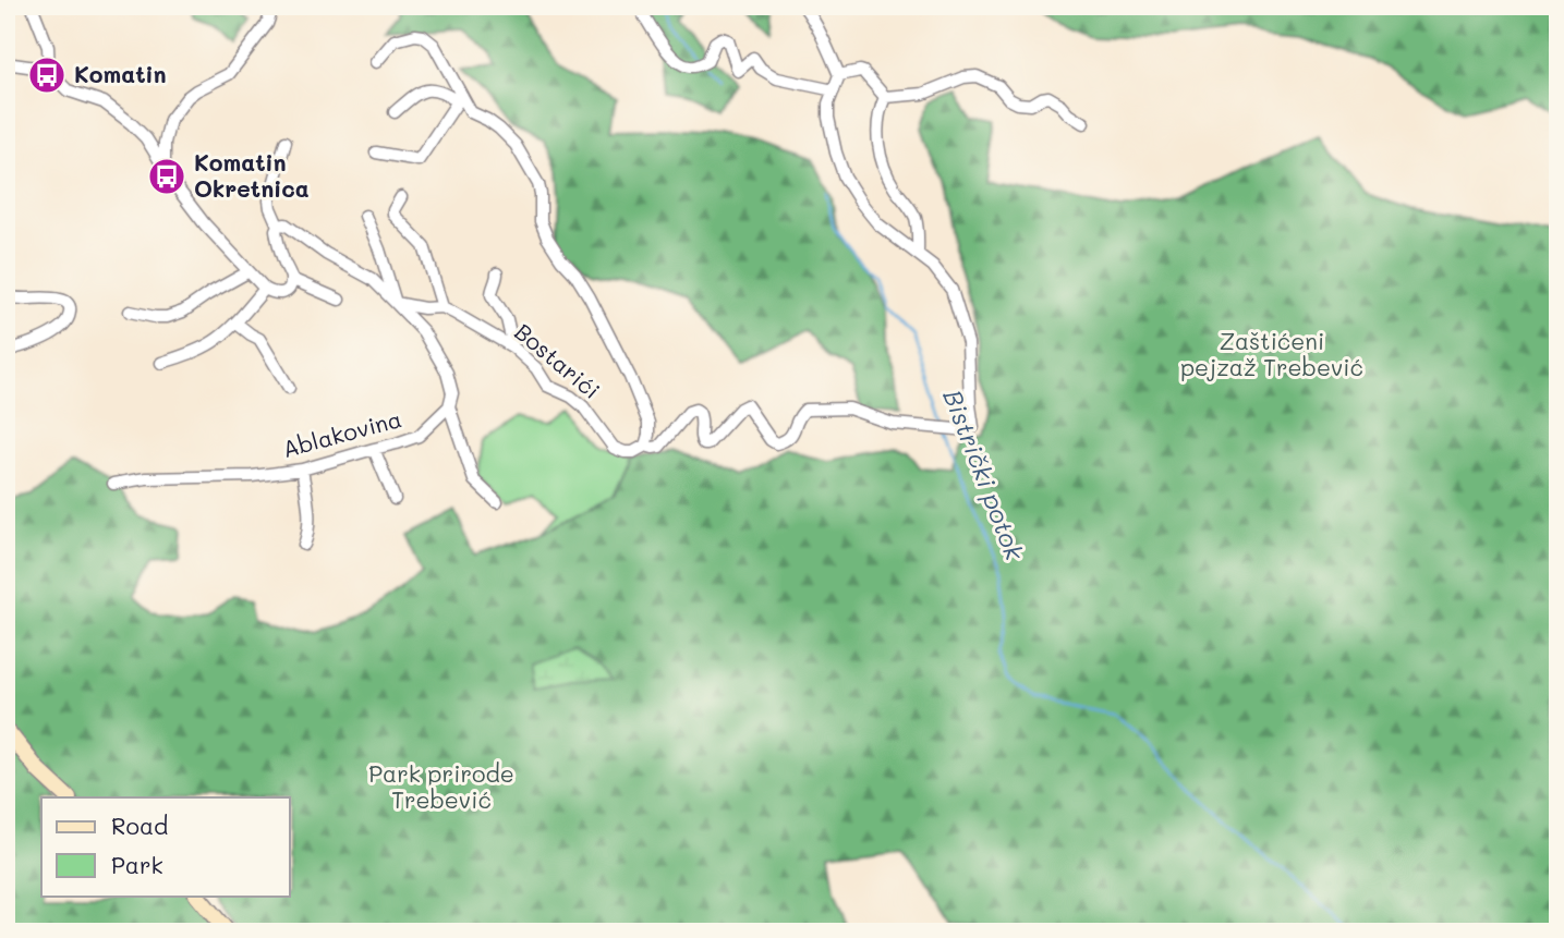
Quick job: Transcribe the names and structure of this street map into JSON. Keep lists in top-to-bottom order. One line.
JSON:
{"streets":{"street":["Bostarići","Ablakovina"]},"water":["Bistrički potok"],"parks":["Zaštićeni pejzaž Trebević","Park prirode Trebević"],"places":{"bus stop":["Komatin","Komatin Okretnica"]},"legend":["Road","Park"]}
